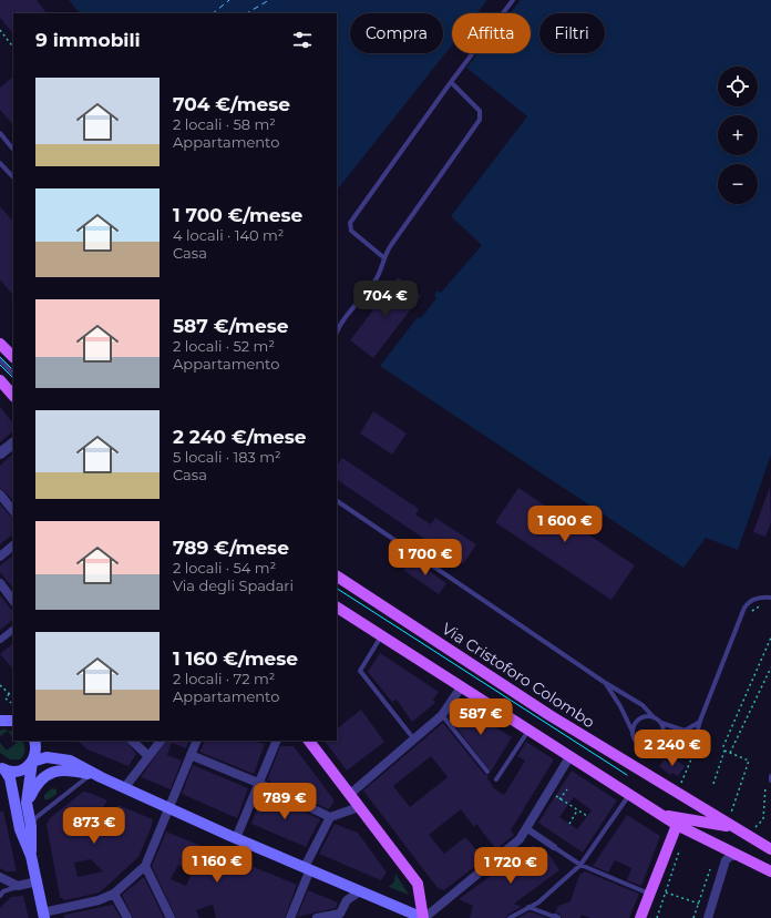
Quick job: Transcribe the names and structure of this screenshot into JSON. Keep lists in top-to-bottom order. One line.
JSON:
{"streets":{"main road":["Via Cristoforo Colombo"]},"page":{"chip":["Compra","Affitta","Filtri"],"heading":"9 immobili","map_buttons":["+","−"],"list":[{"name":"704 €/mese","note":"2 locali · 58 m² · Appartamento"},{"name":"1 700 €/mese","note":"4 locali · 140 m² · Casa"},{"name":"587 €/mese","note":"2 locali · 52 m² · Appartamento"},{"name":"2 240 €/mese","note":"5 locali · 183 m² · Casa"},{"name":"789 €/mese","note":"2 locali · 54 m² · Via degli Spadari"},{"name":"1 160 €/mese","note":"2 locali · 72 m² · Appartamento"}],"price":["704 €","1 600 €","1 700 €","587 €","2 240 €","789 €","873 €","1 160 €","1 720 €"]}}
